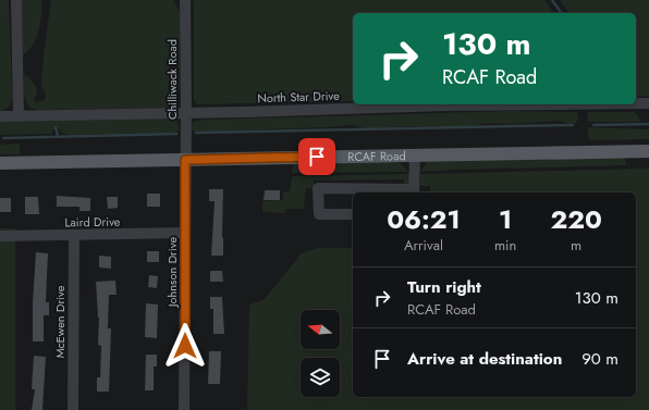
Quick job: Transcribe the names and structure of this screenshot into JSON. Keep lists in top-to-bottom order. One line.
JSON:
{"streets":{"main road":["RCAF Road"],"street":["Chilliwack Road","North Star Drive","Laird Drive","Johnson Drive","McEwen Drive"]},"crossings":[["Chilliwack Road","North Star Drive"],["Chilliwack Road","RCAF Road"],["Chilliwack Road","Johnson Drive"],["RCAF Road","Johnson Drive"],["Laird Drive","Johnson Drive"],["Laird Drive","McEwen Drive"]],"north":"left","page":{"turn":["130 m","RCAF Road"],"eta":["06:21","Arrival","1","min","220","m"],"list":[{"name":"Turn right","note":"RCAF Road","value":"130 m"},{"name":"Arrive at destination","value":"90 m"}]}}
